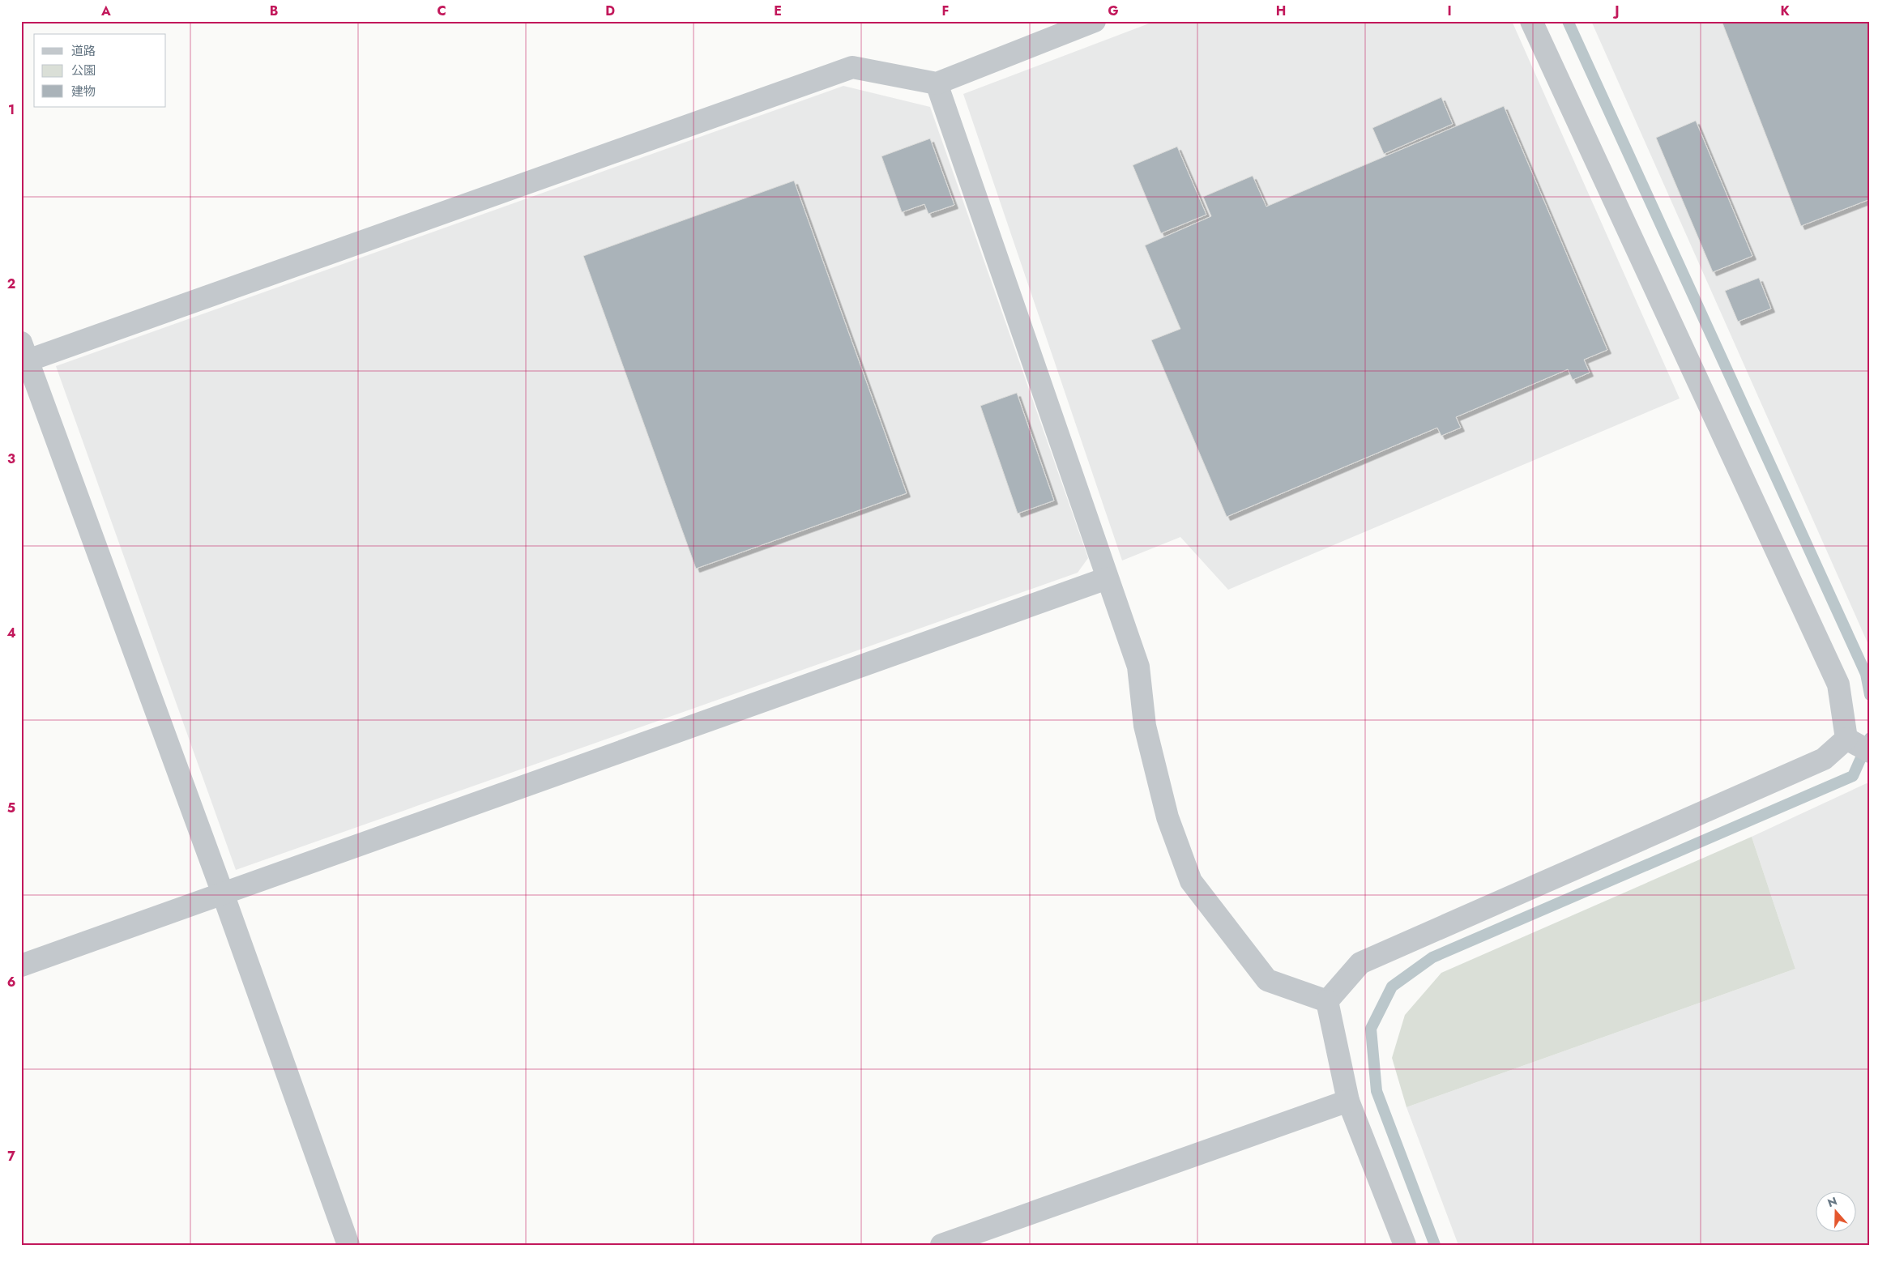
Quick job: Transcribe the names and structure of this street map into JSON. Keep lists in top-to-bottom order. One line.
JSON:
{"legend":["道路","公園","建物"],"north":"top","grid":{"columns":["A","B","C","D","E","F","G","H","I","J","K"],"rows":["1","2","3","4","5","6","7"]}}
